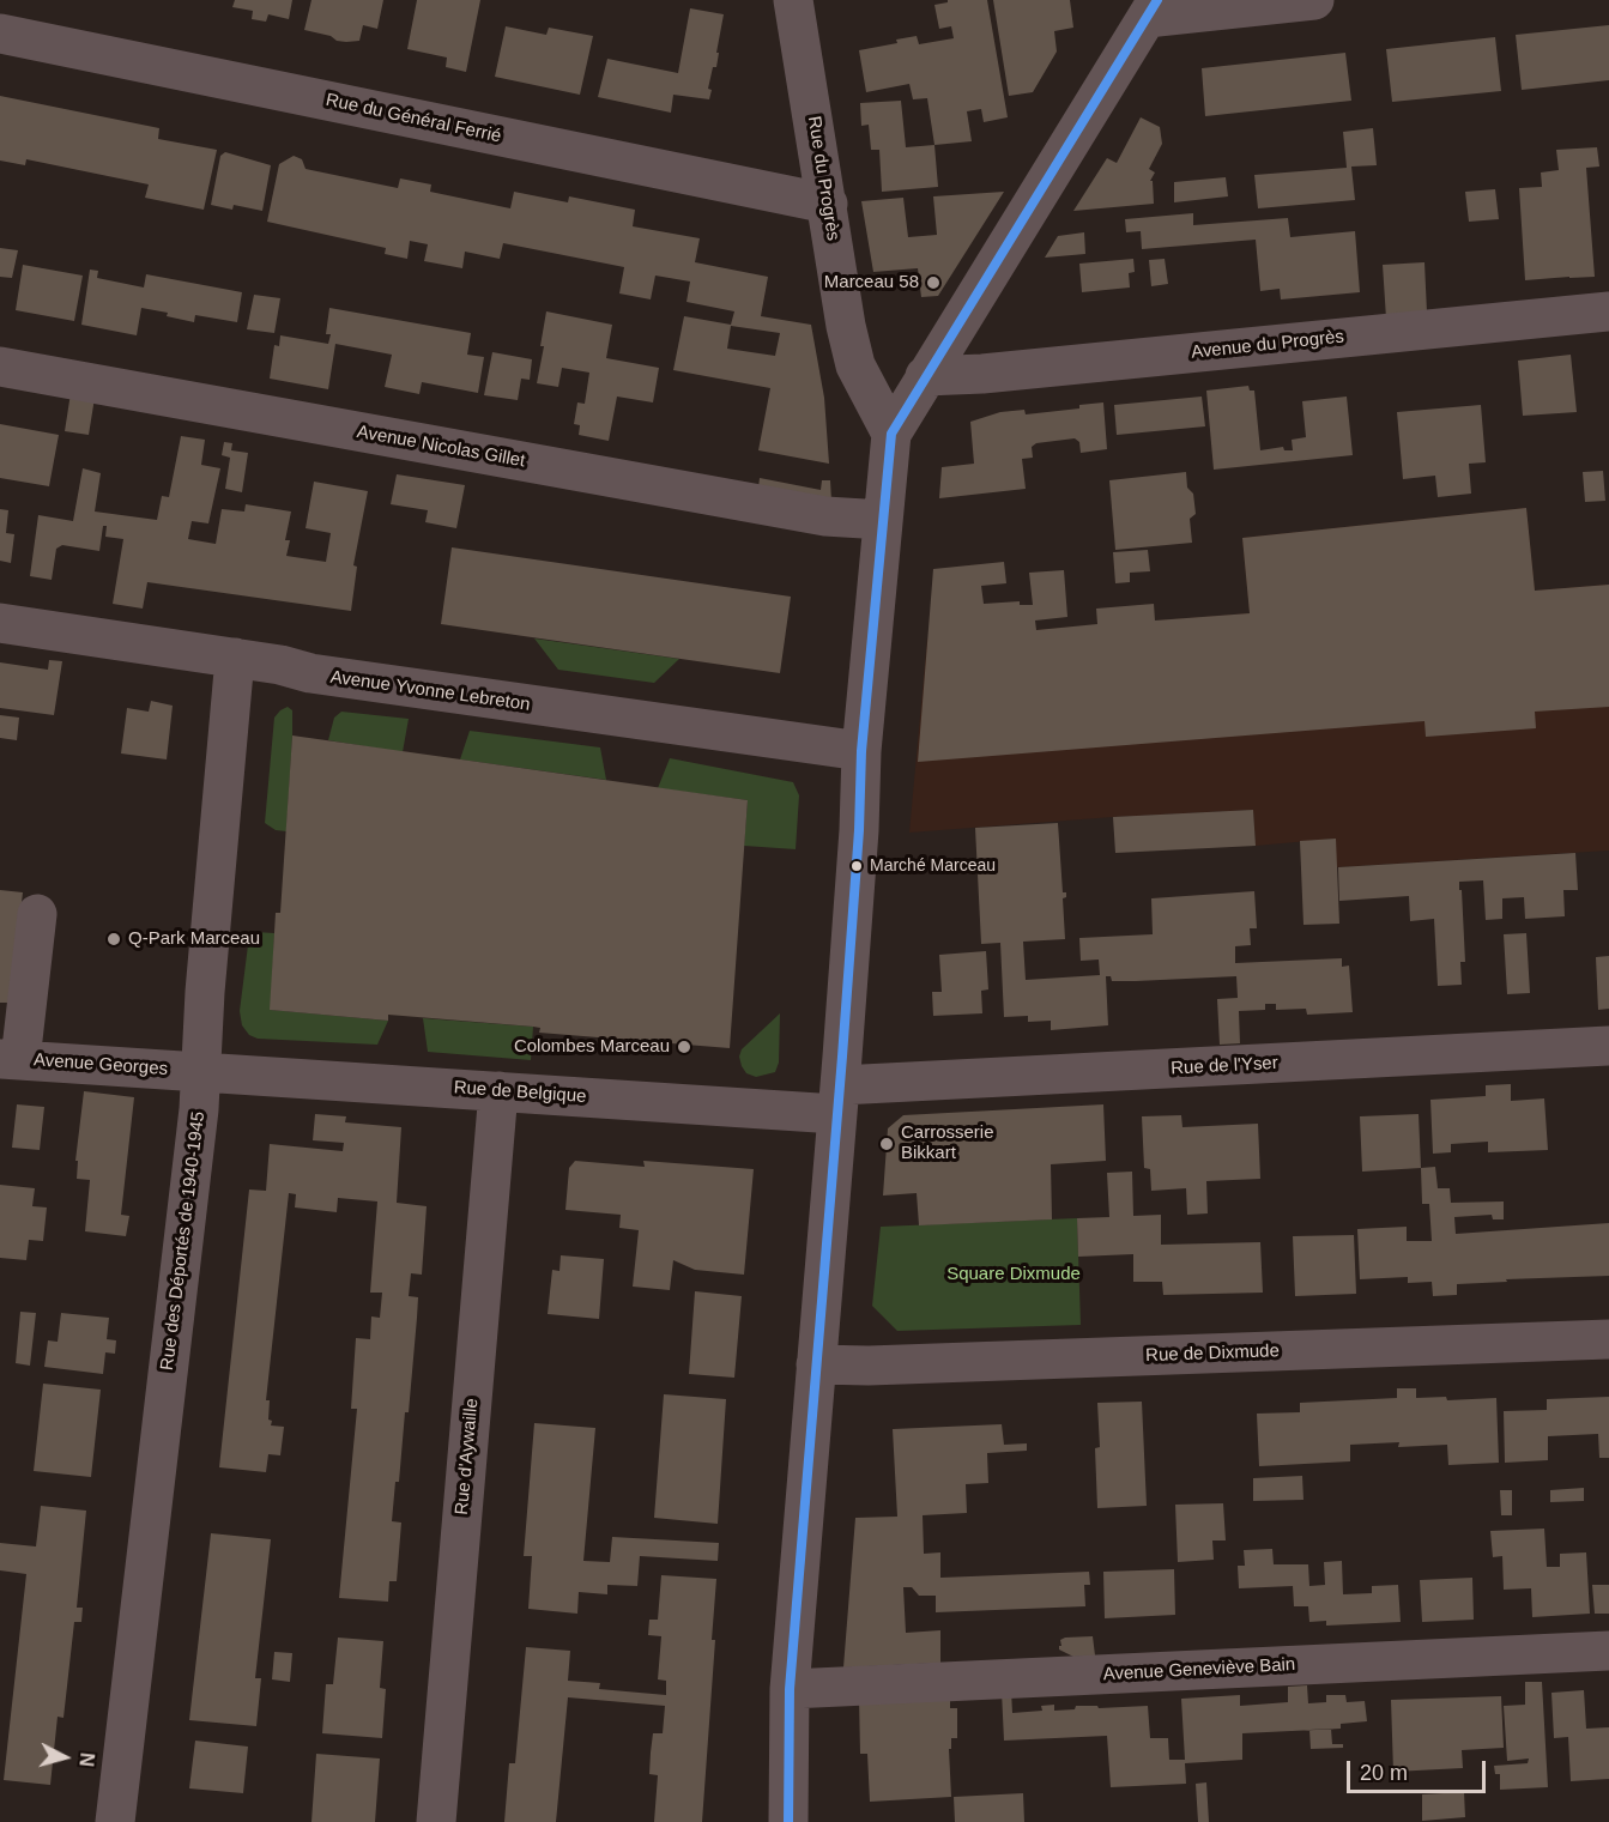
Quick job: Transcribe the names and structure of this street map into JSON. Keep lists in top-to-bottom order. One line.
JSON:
{"streets":{"street":["Rue du Général Ferrié","Rue du Progrès","Avenue du Progrès","Avenue Nicolas Gillet","Avenue Yvonne Lebreton","Avenue Georges","Rue de l'Yser","Rue de Belgique","Rue des Déportés de 1940-1945","Rue de Dixmude","Rue d'Aywaille","Avenue Geneviève Bain"]},"crossings":[["Rue du Général Ferrié","Rue du Progrès"],["Avenue Yvonne Lebreton","Rue des Déportés de 1940-1945"],["Avenue Georges","Rue de Belgique"],["Avenue Georges","Rue des Déportés de 1940-1945"],["Rue de l'Yser","Rue de Belgique"],["Rue de Belgique","Rue des Déportés de 1940-1945"],["Rue de Belgique","Rue d'Aywaille"]],"parks":["Square Dixmude"],"places":["Marceau 58","Marché Marceau","Q-Park Marceau","Colombes Marceau","Carrosserie Bikkart"],"scale_bar":"20 m","north":"right"}
